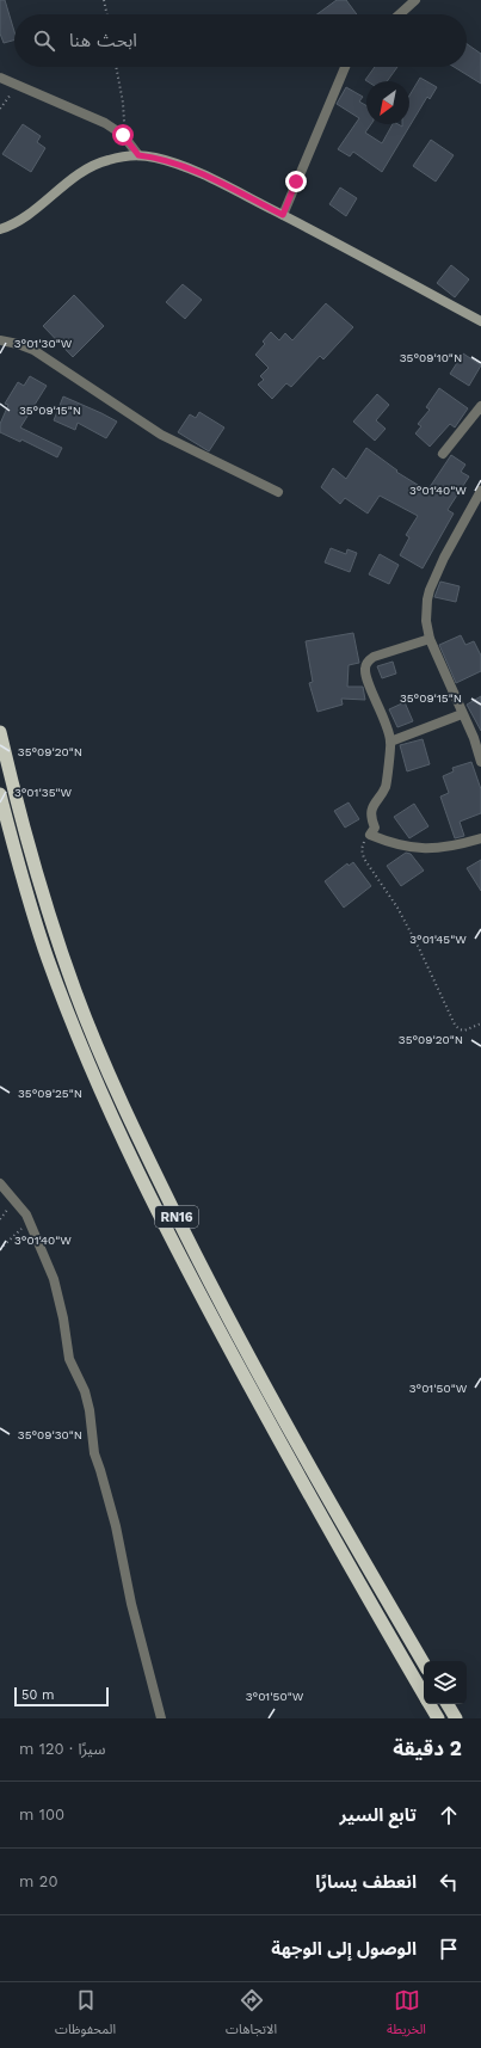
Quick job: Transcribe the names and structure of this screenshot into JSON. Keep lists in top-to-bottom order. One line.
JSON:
{"streets":{"highway":["RN16"]},"scale_bar":"50 m","north":"bottom left","page":{"search":"ابحث هنا","scale":"50 m","heading":["2 دقيقة","سيرًا · 120 m"],"list":[["تابع السير","100 m"],["انعطف يسارًا","20 m"],"الوصول إلى الوجهة"],"nav":["الخريطة","الاتجاهات","المحفوظات"]},"coordinates":["3°01'30\"W","35°09'10\"N","35°09'15\"N","3°01'40\"W","35°09'20\"N","3°01'35\"W","3°01'45\"W","35°09'25\"N","3°01'50\"W","35°09'30\"N"]}
